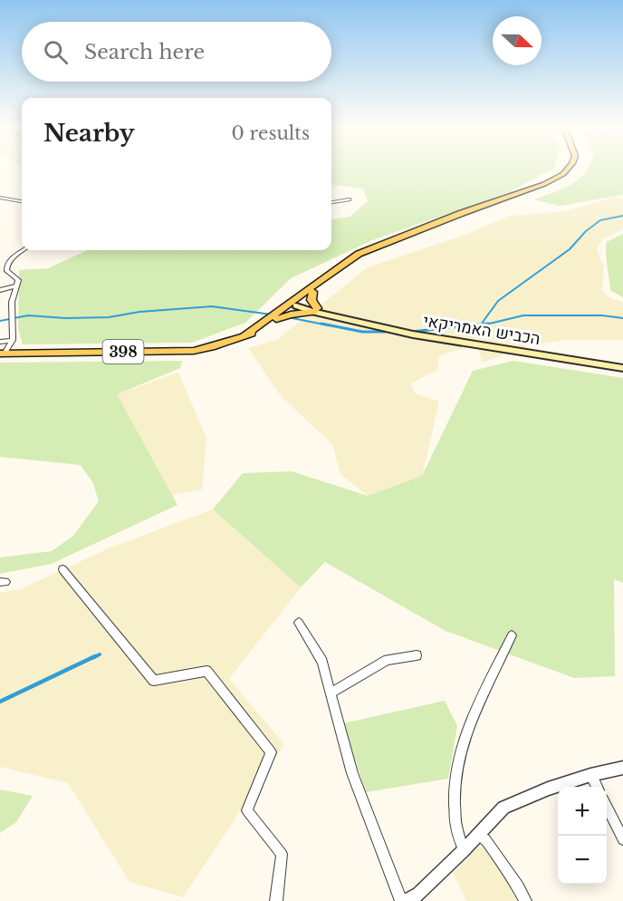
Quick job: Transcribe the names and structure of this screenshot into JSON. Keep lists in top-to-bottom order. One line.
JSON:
{"streets":{"main road":["הכביש האמריקאי","398"]},"crossings":[["הכביש האמריקאי","398"]],"north":"right","page":{"search":"Search here","heading":["Nearby","0 results"],"map_buttons":["+","−"]}}
